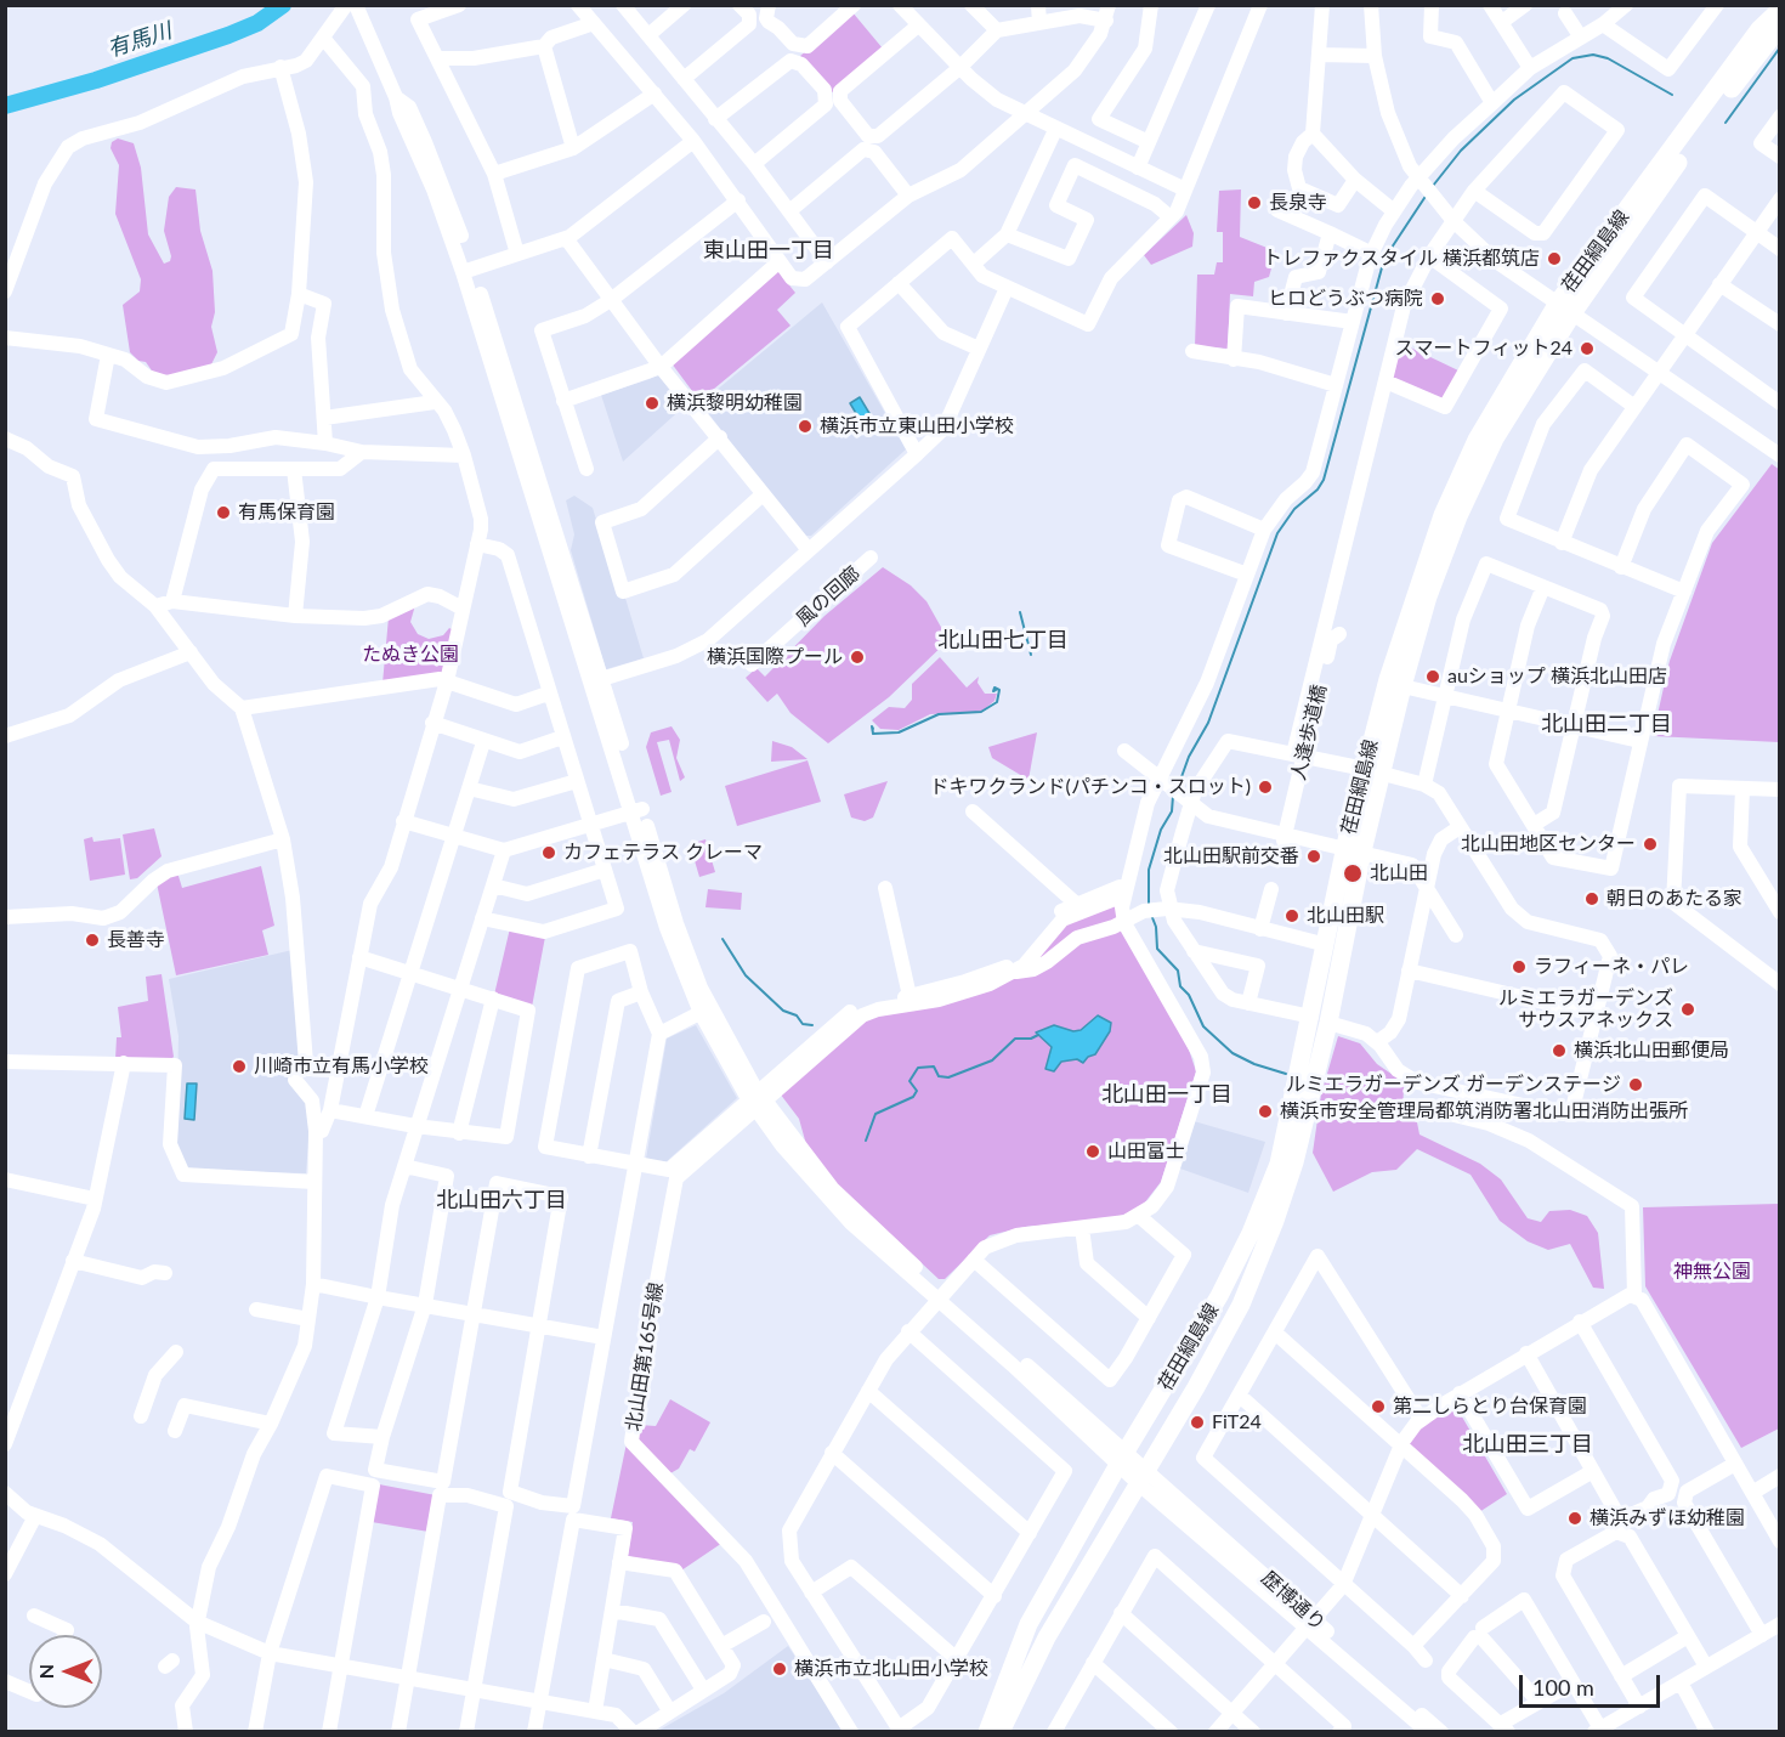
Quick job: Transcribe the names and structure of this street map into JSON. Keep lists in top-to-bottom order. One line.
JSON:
{"streets":{"main road":["荏田綱島線"],"street":["風の回廊","人逢歩道橋","北山田第165号線","歴博通り"]},"crossings":[["荏田綱島線","歴博通り"],["北山田第165号線","歴博通り"]],"districts":["東山田一丁目","北山田七丁目","北山田二丁目","北山田一丁目","北山田六丁目","北山田三丁目"],"water":["有馬川"],"parks":["たぬき公園","神無公園"],"places":["長泉寺","トレファクスタイル 横浜都筑店","ヒロどうぶつ病院","スマートフィット24","横浜黎明幼稚園","横浜市立東山田小学校","有馬保育園","横浜国際プール","auショップ 横浜北山田店","ドキワクランド(パチンコ・スロット)","北山田地区センター","カフェテラス クレーマ","北山田駅前交番","北山田","朝日のあたる家","北山田駅","長善寺","ラフィーネ・パレ","ルミエラガーデンズ サウスアネックス","横浜北山田郵便局","川崎市立有馬小学校","ルミエラガーデンズ ガーデンステージ","横浜市安全管理局都筑消防署北山田消防出張所","山田富士","第二しらとり台保育園","FiT24","横浜みずほ幼稚園","横浜市立北山田小学校"],"scale_bar":"100 m","north":"left"}
